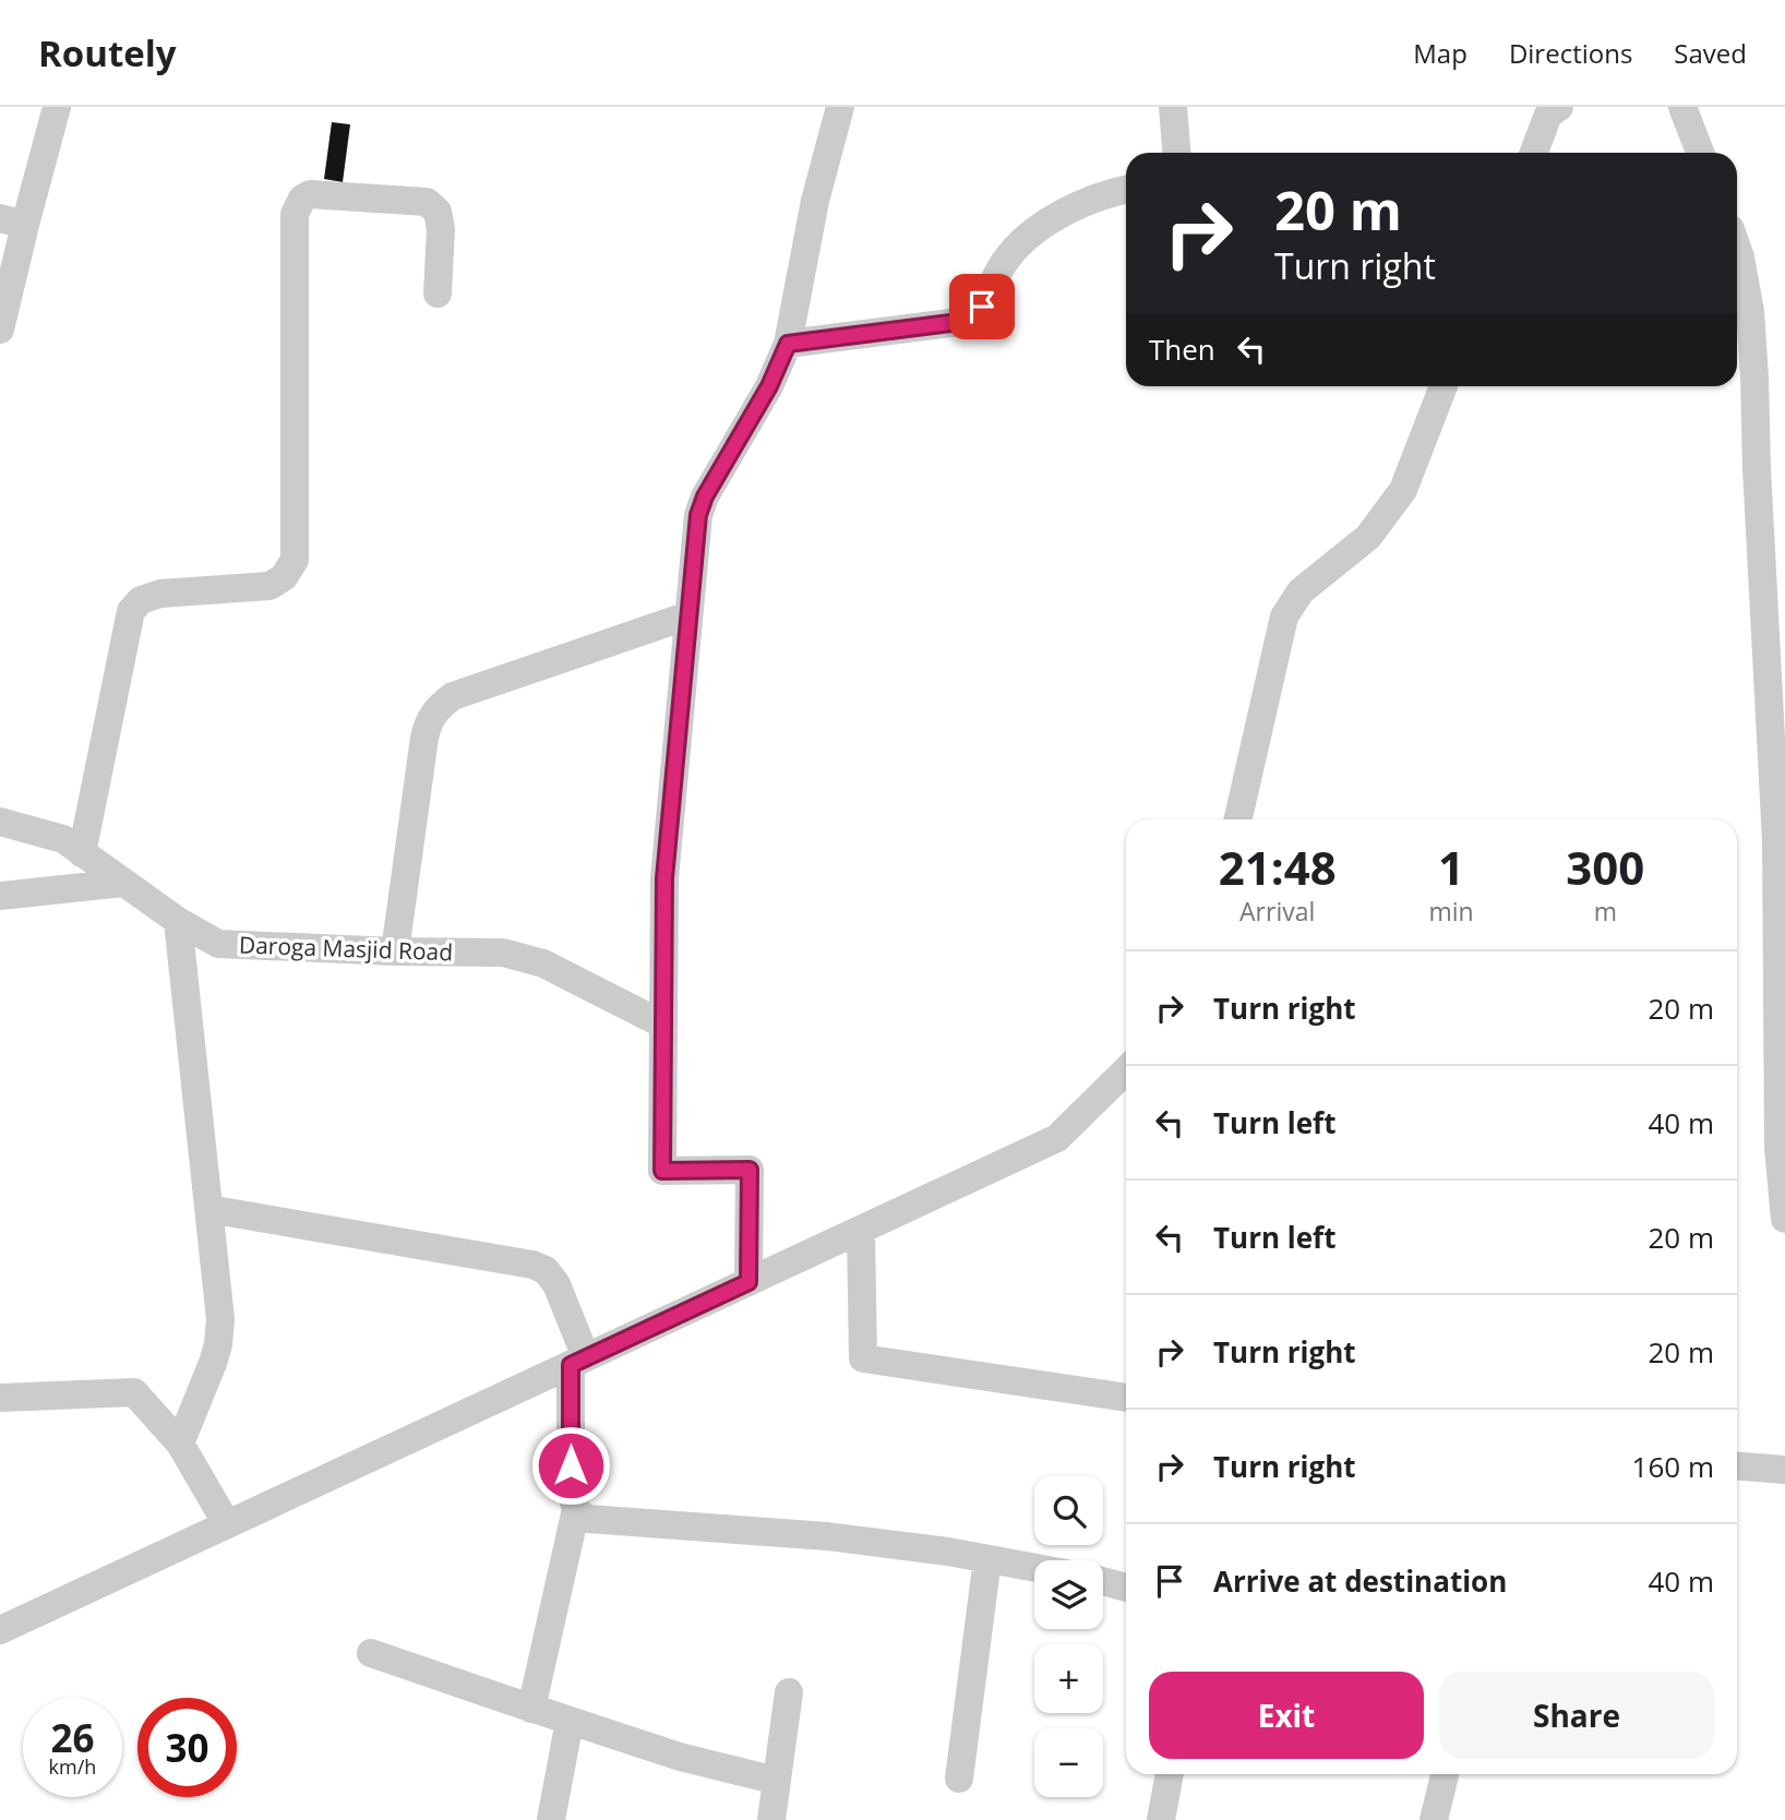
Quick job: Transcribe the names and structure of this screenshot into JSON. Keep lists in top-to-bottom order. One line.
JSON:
{"streets":{"street":["Daroga Masjid Road"]},"page":{"header":"Routely","nav":["Map","Directions","Saved"],"turn":["20 m","Turn right"],"then":"Then","eta":["21:48","Arrival","1","min","300","m"],"list":[{"name":"Turn right","value":"20 m"},{"name":"Turn left","value":"40 m"},{"name":"Turn left","value":"20 m"},{"name":"Turn right","value":"20 m"},{"name":"Turn right","value":"160 m"},{"name":"Arrive at destination","value":"40 m"}],"map_buttons":["+","−"],"buttons":["Exit","Share"],"speed":"26 km/h","limit":"30"}}
